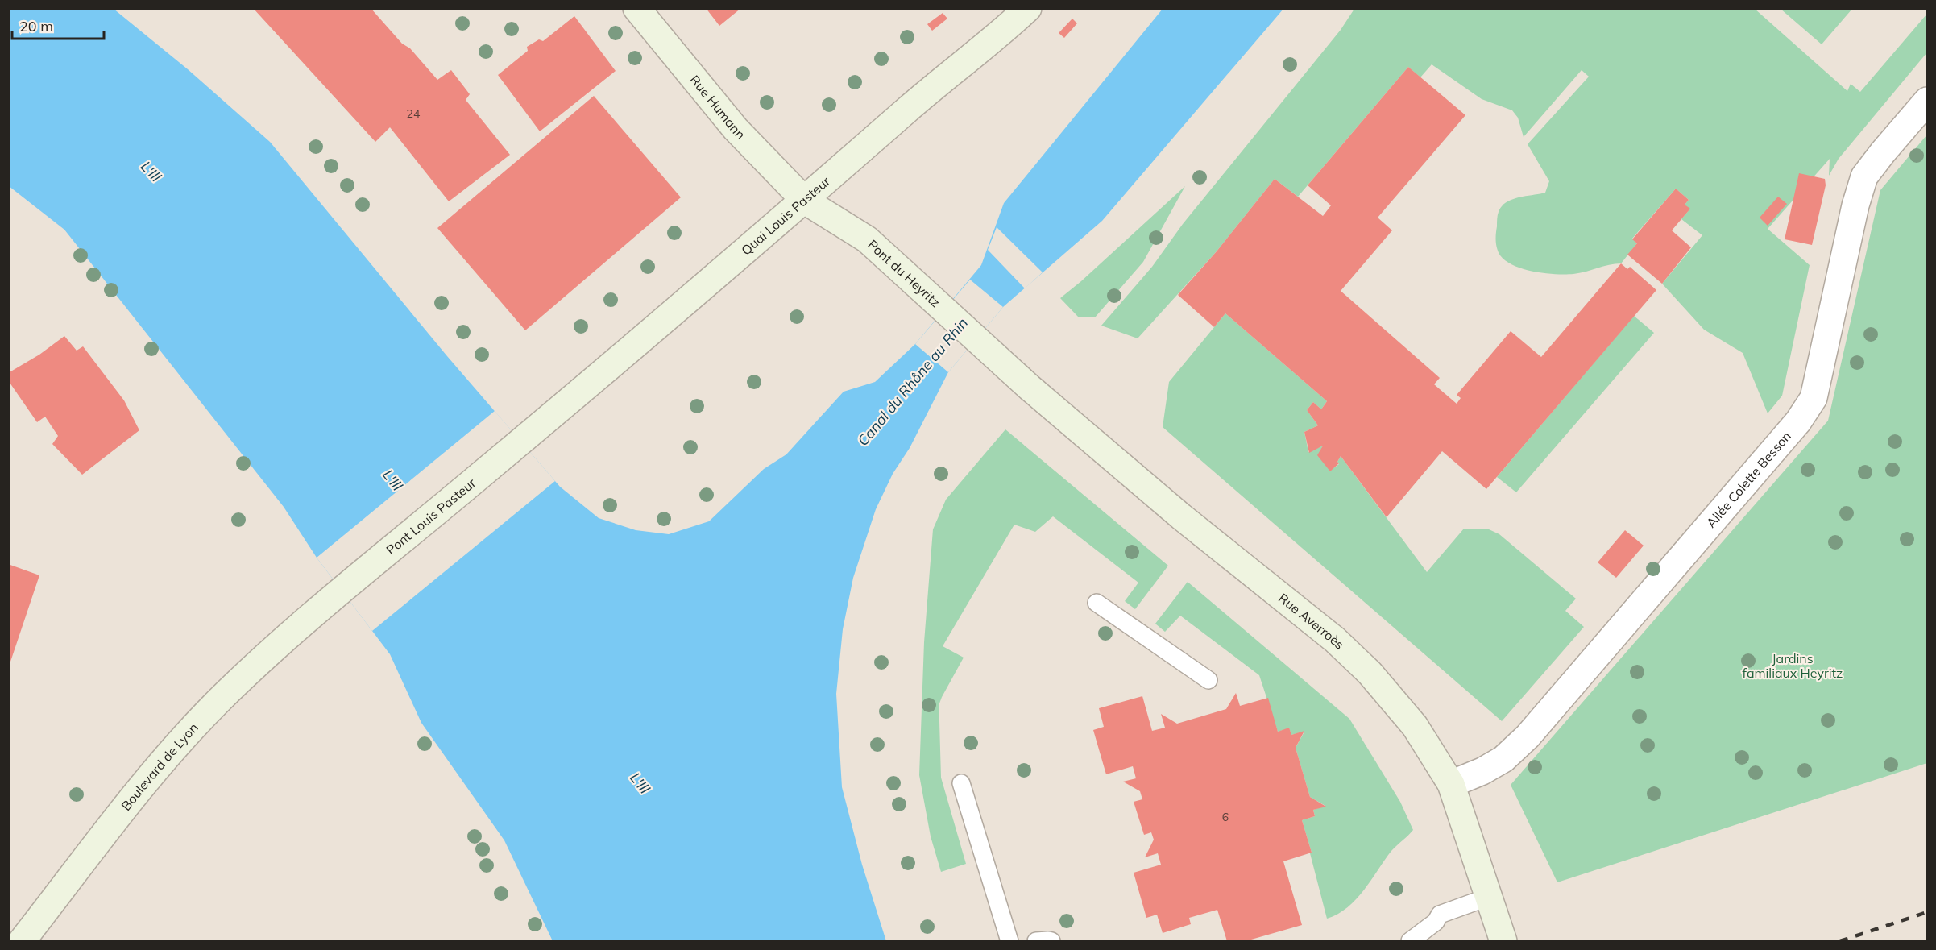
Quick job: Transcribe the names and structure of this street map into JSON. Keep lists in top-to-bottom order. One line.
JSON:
{"streets":{"main road":["Rue Humann","Quai Louis Pasteur","Pont du Heyritz","Pont Louis Pasteur","Rue Averroès","Boulevard de Lyon"],"street":["Allée Colette Besson"]},"crossings":[["Rue Humann","Quai Louis Pasteur"],["Rue Humann","Pont du Heyritz"],["Quai Louis Pasteur","Pont du Heyritz"],["Quai Louis Pasteur","Pont Louis Pasteur"],["Pont du Heyritz","Rue Averroès"],["Allée Colette Besson","Rue Averroès"],["Pont Louis Pasteur","Boulevard de Lyon"]],"water":["L'Ill","Canal du Rhône au Rhin"],"parks":["Jardins familiaux Heyritz"],"house_numbers":["24","6"],"scale_bar":"20 m"}
